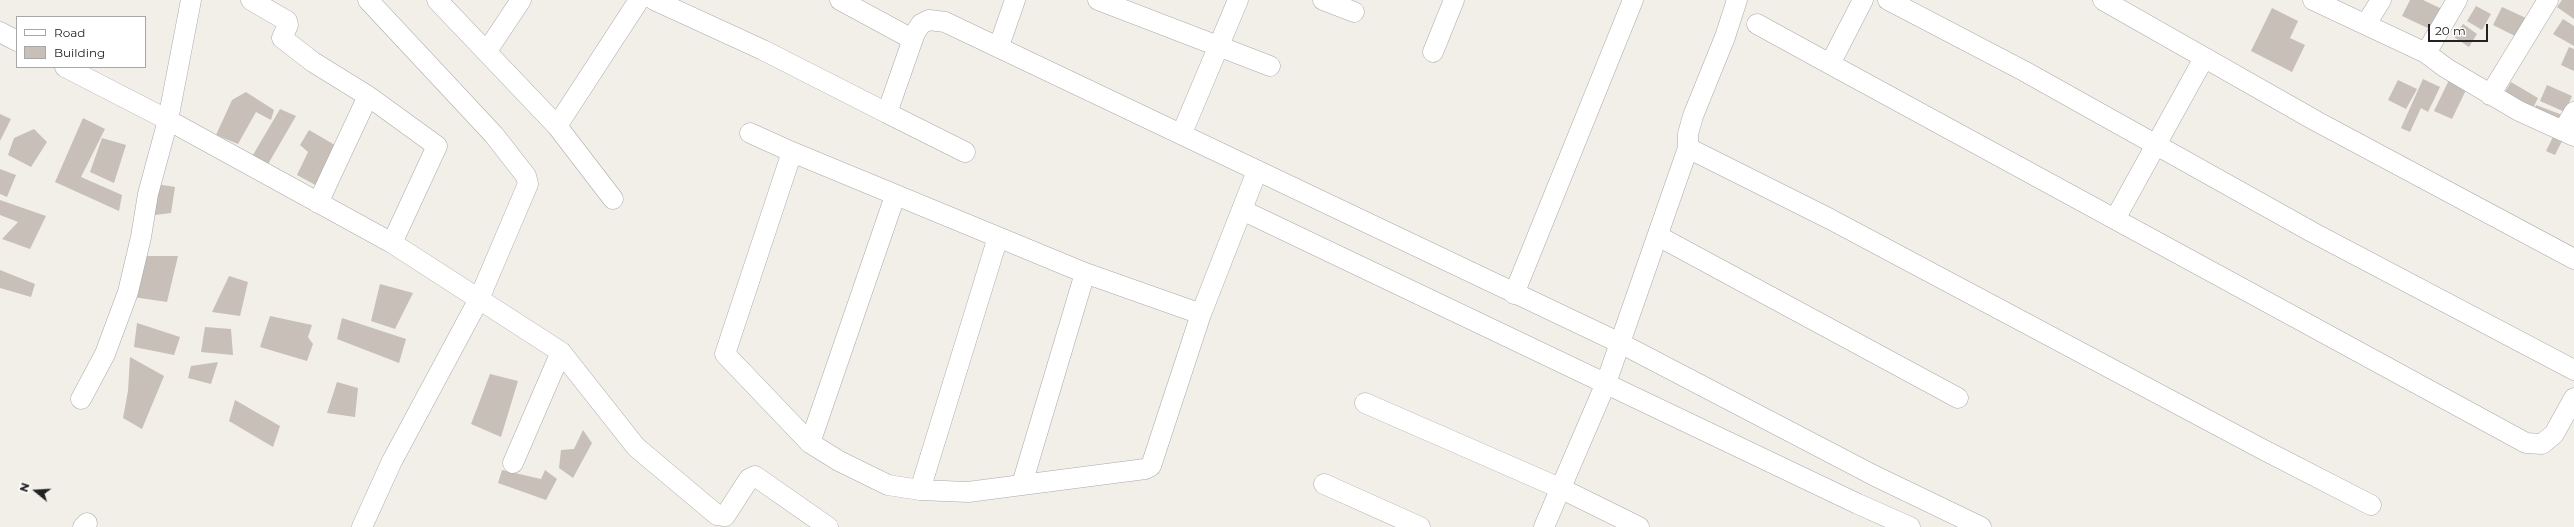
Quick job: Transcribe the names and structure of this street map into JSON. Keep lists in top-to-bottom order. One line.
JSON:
{"legend":["Road","Building"],"scale_bar":"20 m","north":"left"}
